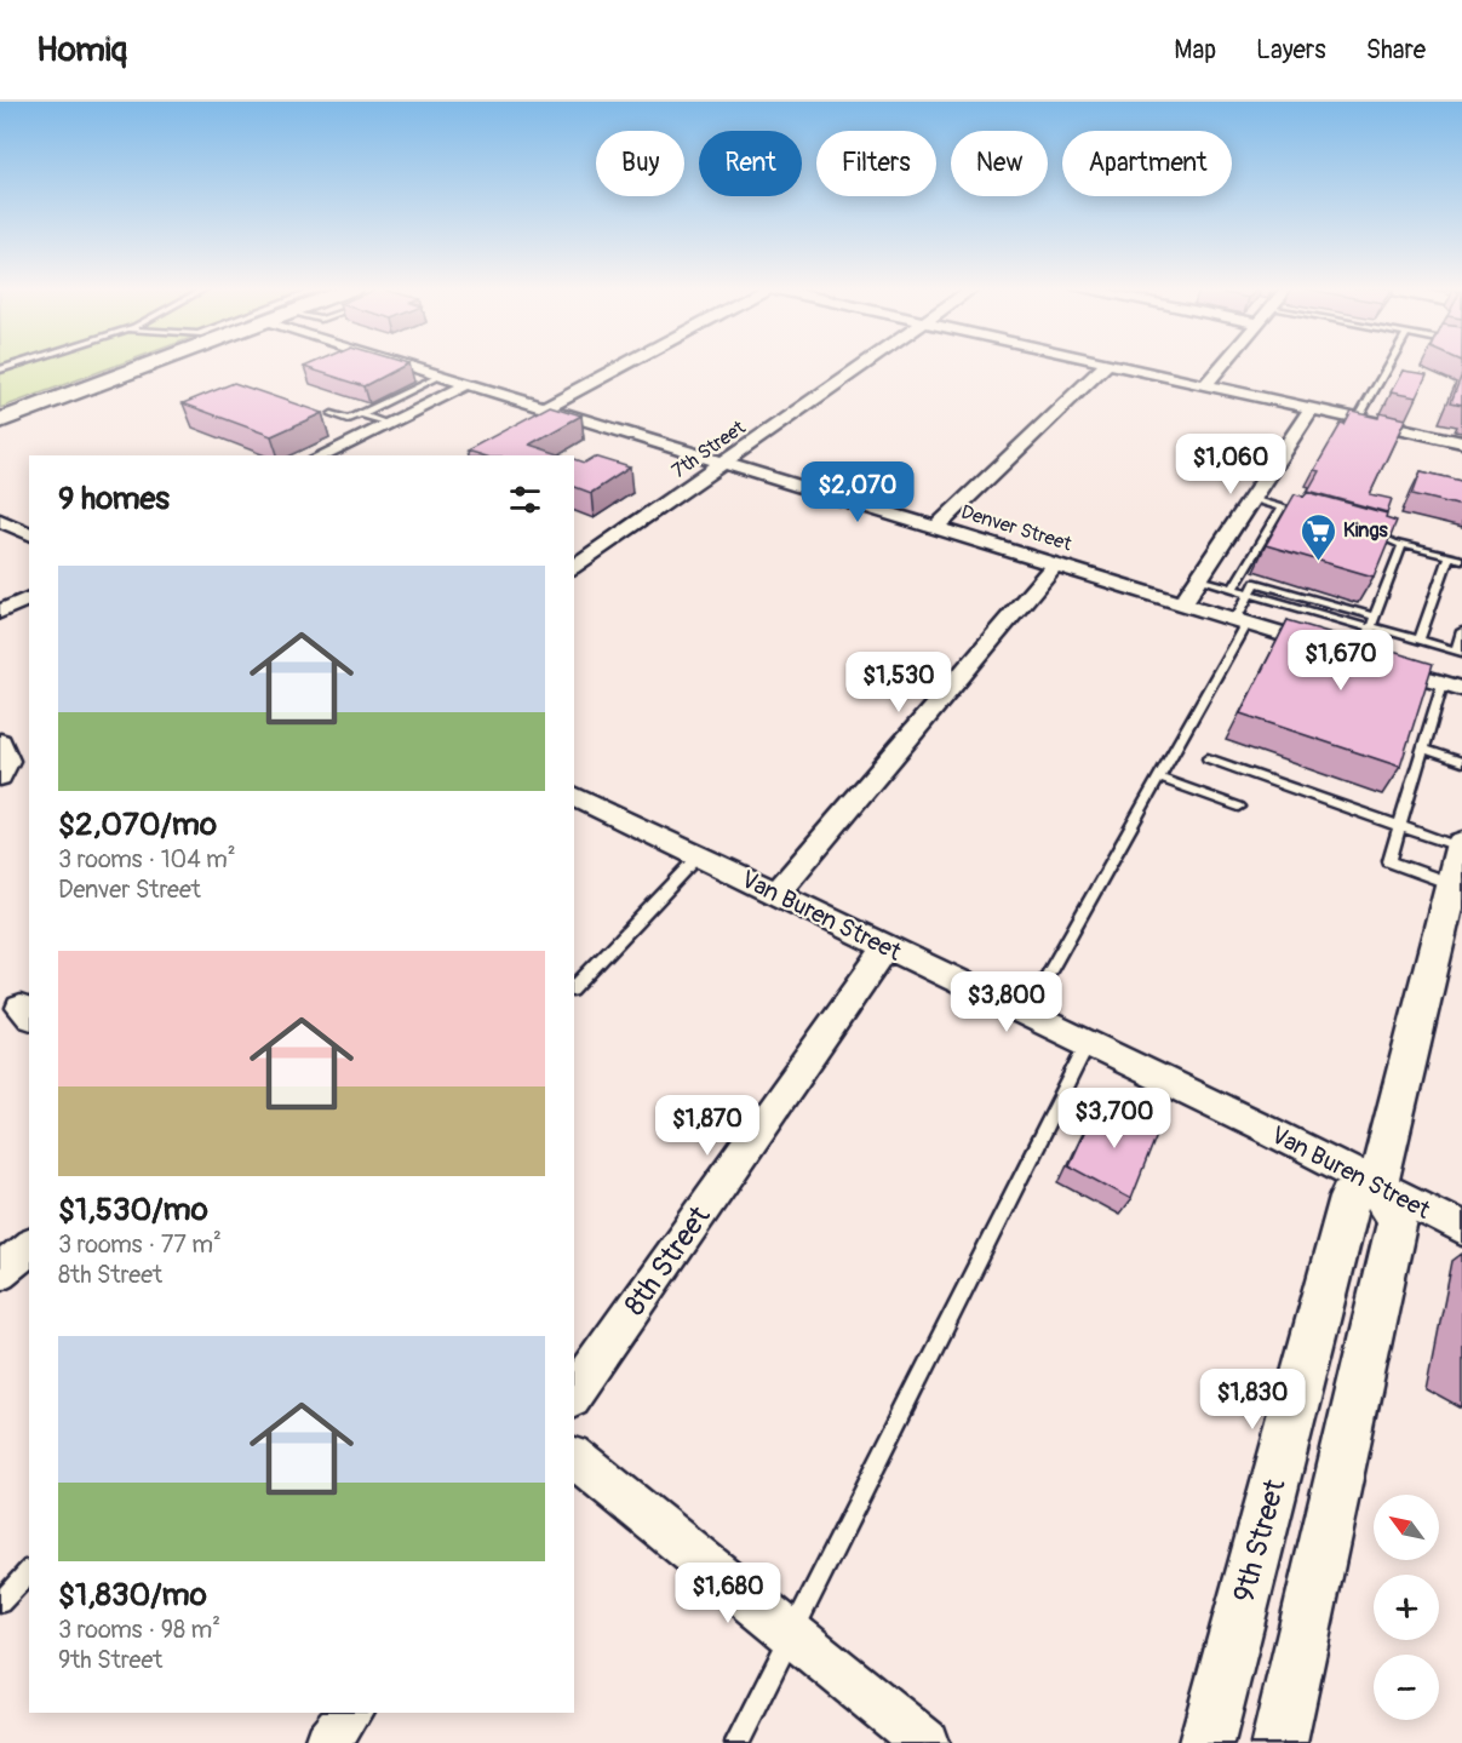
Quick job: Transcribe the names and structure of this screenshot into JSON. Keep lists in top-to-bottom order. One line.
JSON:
{"streets":{"street":["7th Street","Denver Street","Van Buren Street","8th Street","9th Street"]},"crossings":[["7th Street","Denver Street"],["Van Buren Street","8th Street"],["Van Buren Street","9th Street"]],"places":{"supermarket":["Kings"]},"north":"top left","page":{"header":"Homiq","nav":["Map","Layers","Share"],"chip":["Buy","Rent","Filters","New","Apartment"],"price":["$1,060","$2,070","$1,670","$1,530","$3,800","$3,700","$1,870","$1,830","$1,680"],"heading":"9 homes","list":[{"name":"$2,070/mo","note":"3 rooms · 104 m² · Denver Street"},{"name":"$1,530/mo","note":"3 rooms · 77 m² · 8th Street"},{"name":"$1,830/mo","note":"3 rooms · 98 m² · 9th Street"}],"map_buttons":["+","−"]}}
